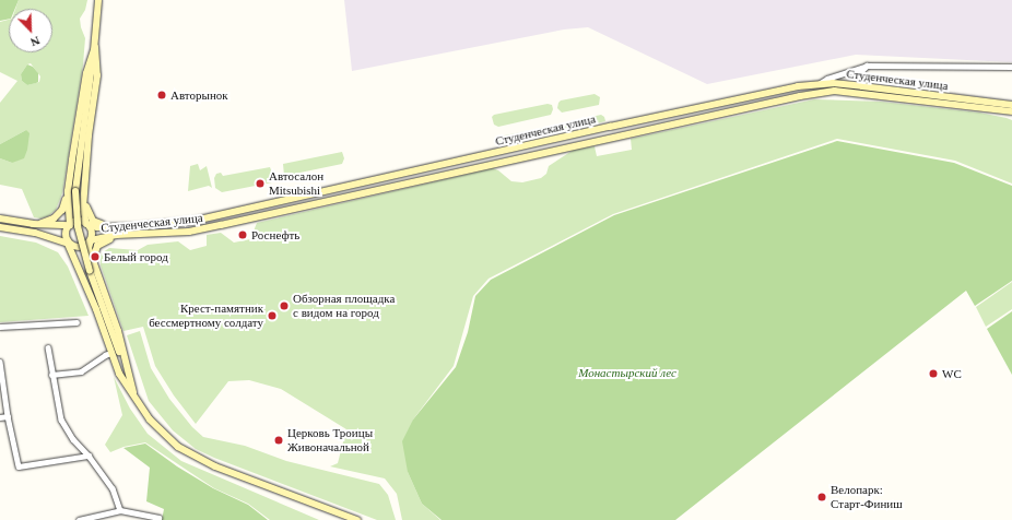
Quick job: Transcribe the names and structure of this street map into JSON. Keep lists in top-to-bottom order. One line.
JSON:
{"streets":{"main road":["Студенческая улица"]},"parks":["Монастырский лес"],"places":["Авторынок","Автосалон Mitsubishi","Роснефть","Белый город","Обзорная площадка с видом на город","Крест-памятник бессмертному солдату","WC","Церковь Троицы Живоначальной","Велопарк: Старт-Финиш"],"north":"bottom right"}
